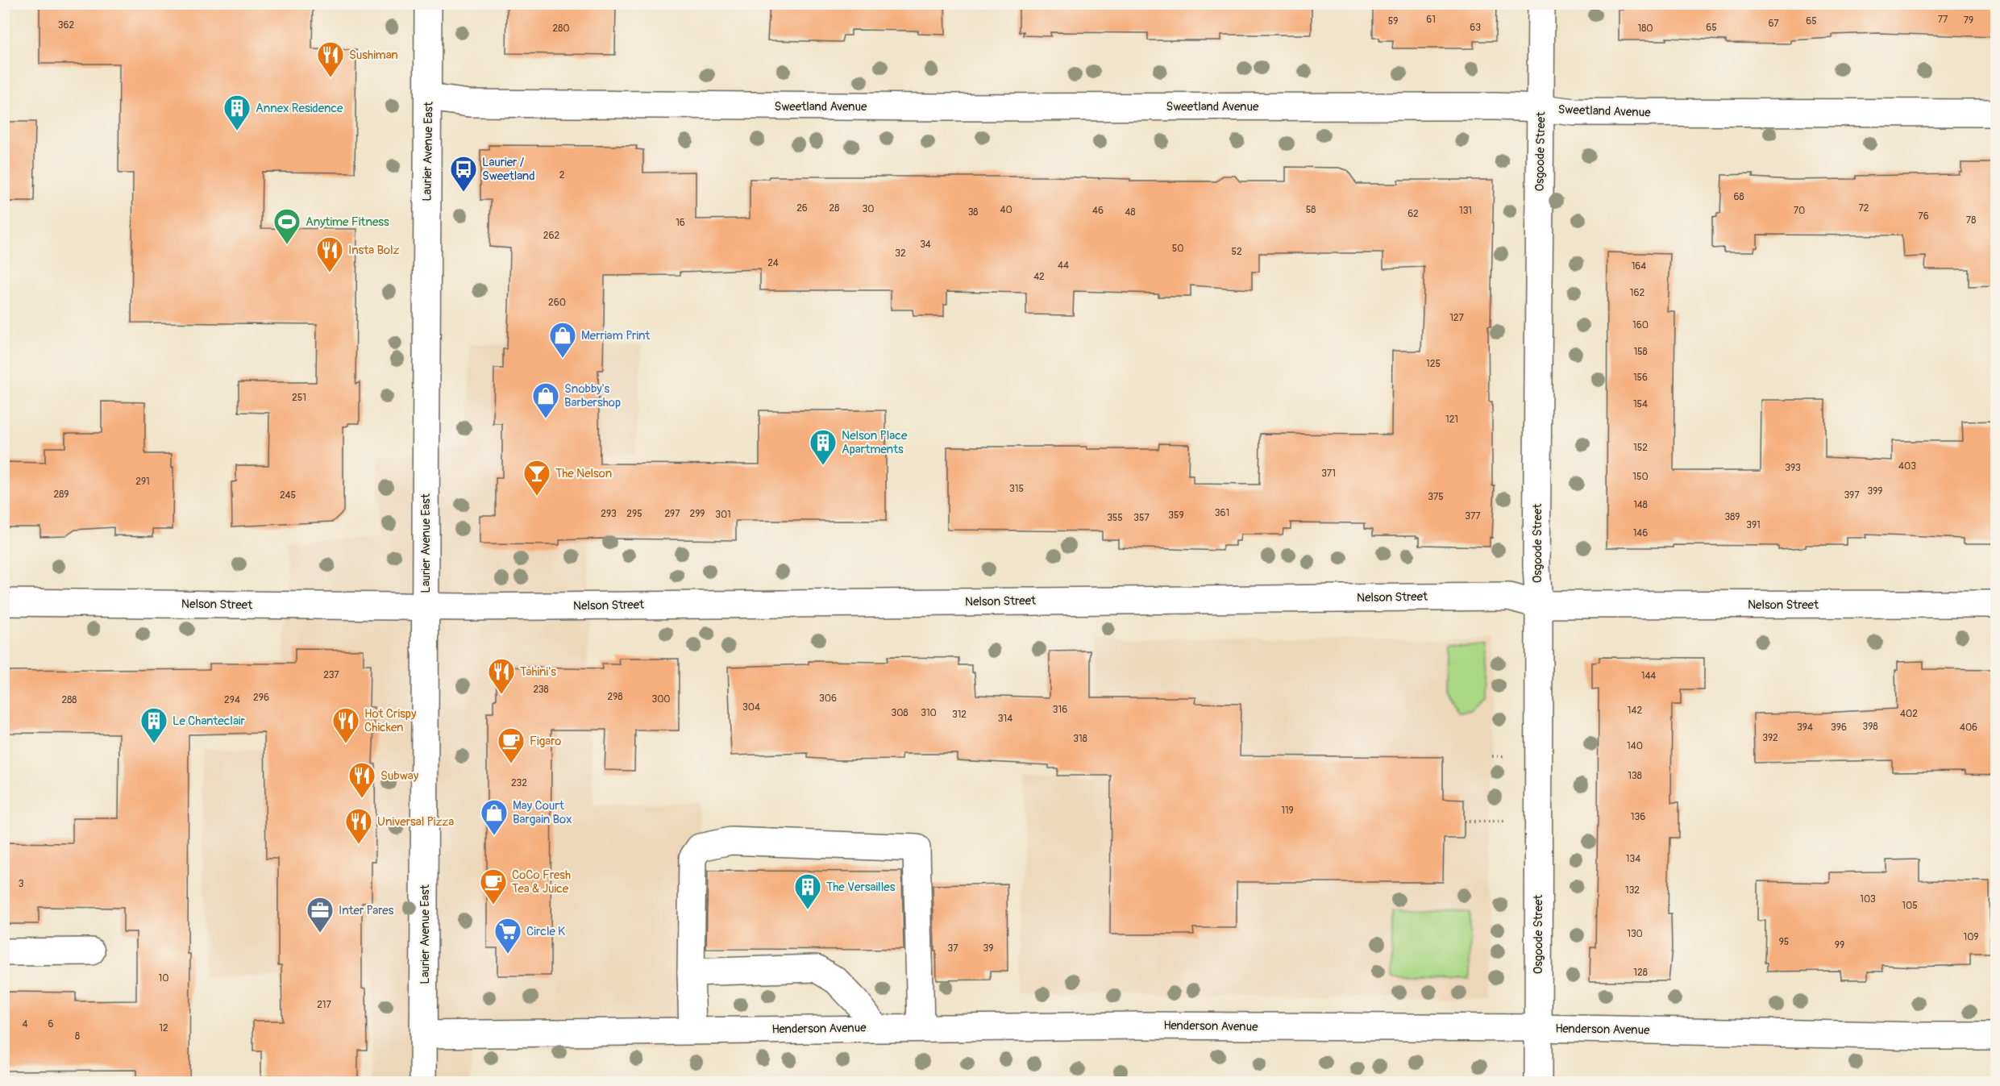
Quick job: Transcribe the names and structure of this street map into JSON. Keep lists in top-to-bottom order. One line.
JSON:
{"streets":{"street":["Sweetland Avenue","Laurier Avenue East","Osgoode Street","Nelson Street","Henderson Avenue"]},"crossings":[["Sweetland Avenue","Laurier Avenue East"],["Sweetland Avenue","Osgoode Street"],["Laurier Avenue East","Nelson Street"],["Laurier Avenue East","Henderson Avenue"],["Osgoode Street","Nelson Street"],["Osgoode Street","Henderson Avenue"]],"places":{"restaurant":["Sushiman","Insta Bolz","Tahini's","Hot Crispy Chicken","Subway","Universal Pizza"],"building":["Annex Residence","Nelson Place Apartments","Le Chanteclair","The Versailles"],"bus stop":["Laurier / Sweetland"],"sports":["Anytime Fitness"],"shop":["Merriam Print","Snobby's Barbershop","May Court Bargain Box"],"bar":["The Nelson"],"cafe":["Figaro","CoCo Fresh Tea & Juice"],"office":["Inter Pares"],"supermarket":["Circle K"]},"house_numbers":["61","77","79","59","65","67","362","63","65","280","180","2","68","26","28","72","30","40","58","46","131","70","38","48","62","76","78","16","262","34","50","52","32","24","44","164","42","162","260","127","160","158","125","156","251","154","121","152","403","393","371","150","291","315","399","289","245","397","375","148","361","293","295","297","299","301","359","377","389","355","357","391","146","237","144","238","298","296","306","300","288","294","304","316","142","308","310","402","312","314","398","394","396","406","392","318","140","138","232","119","136","134","3","132","103","105","130","109","95","99","37","39","128","10","217","4","6","12","8"]}
